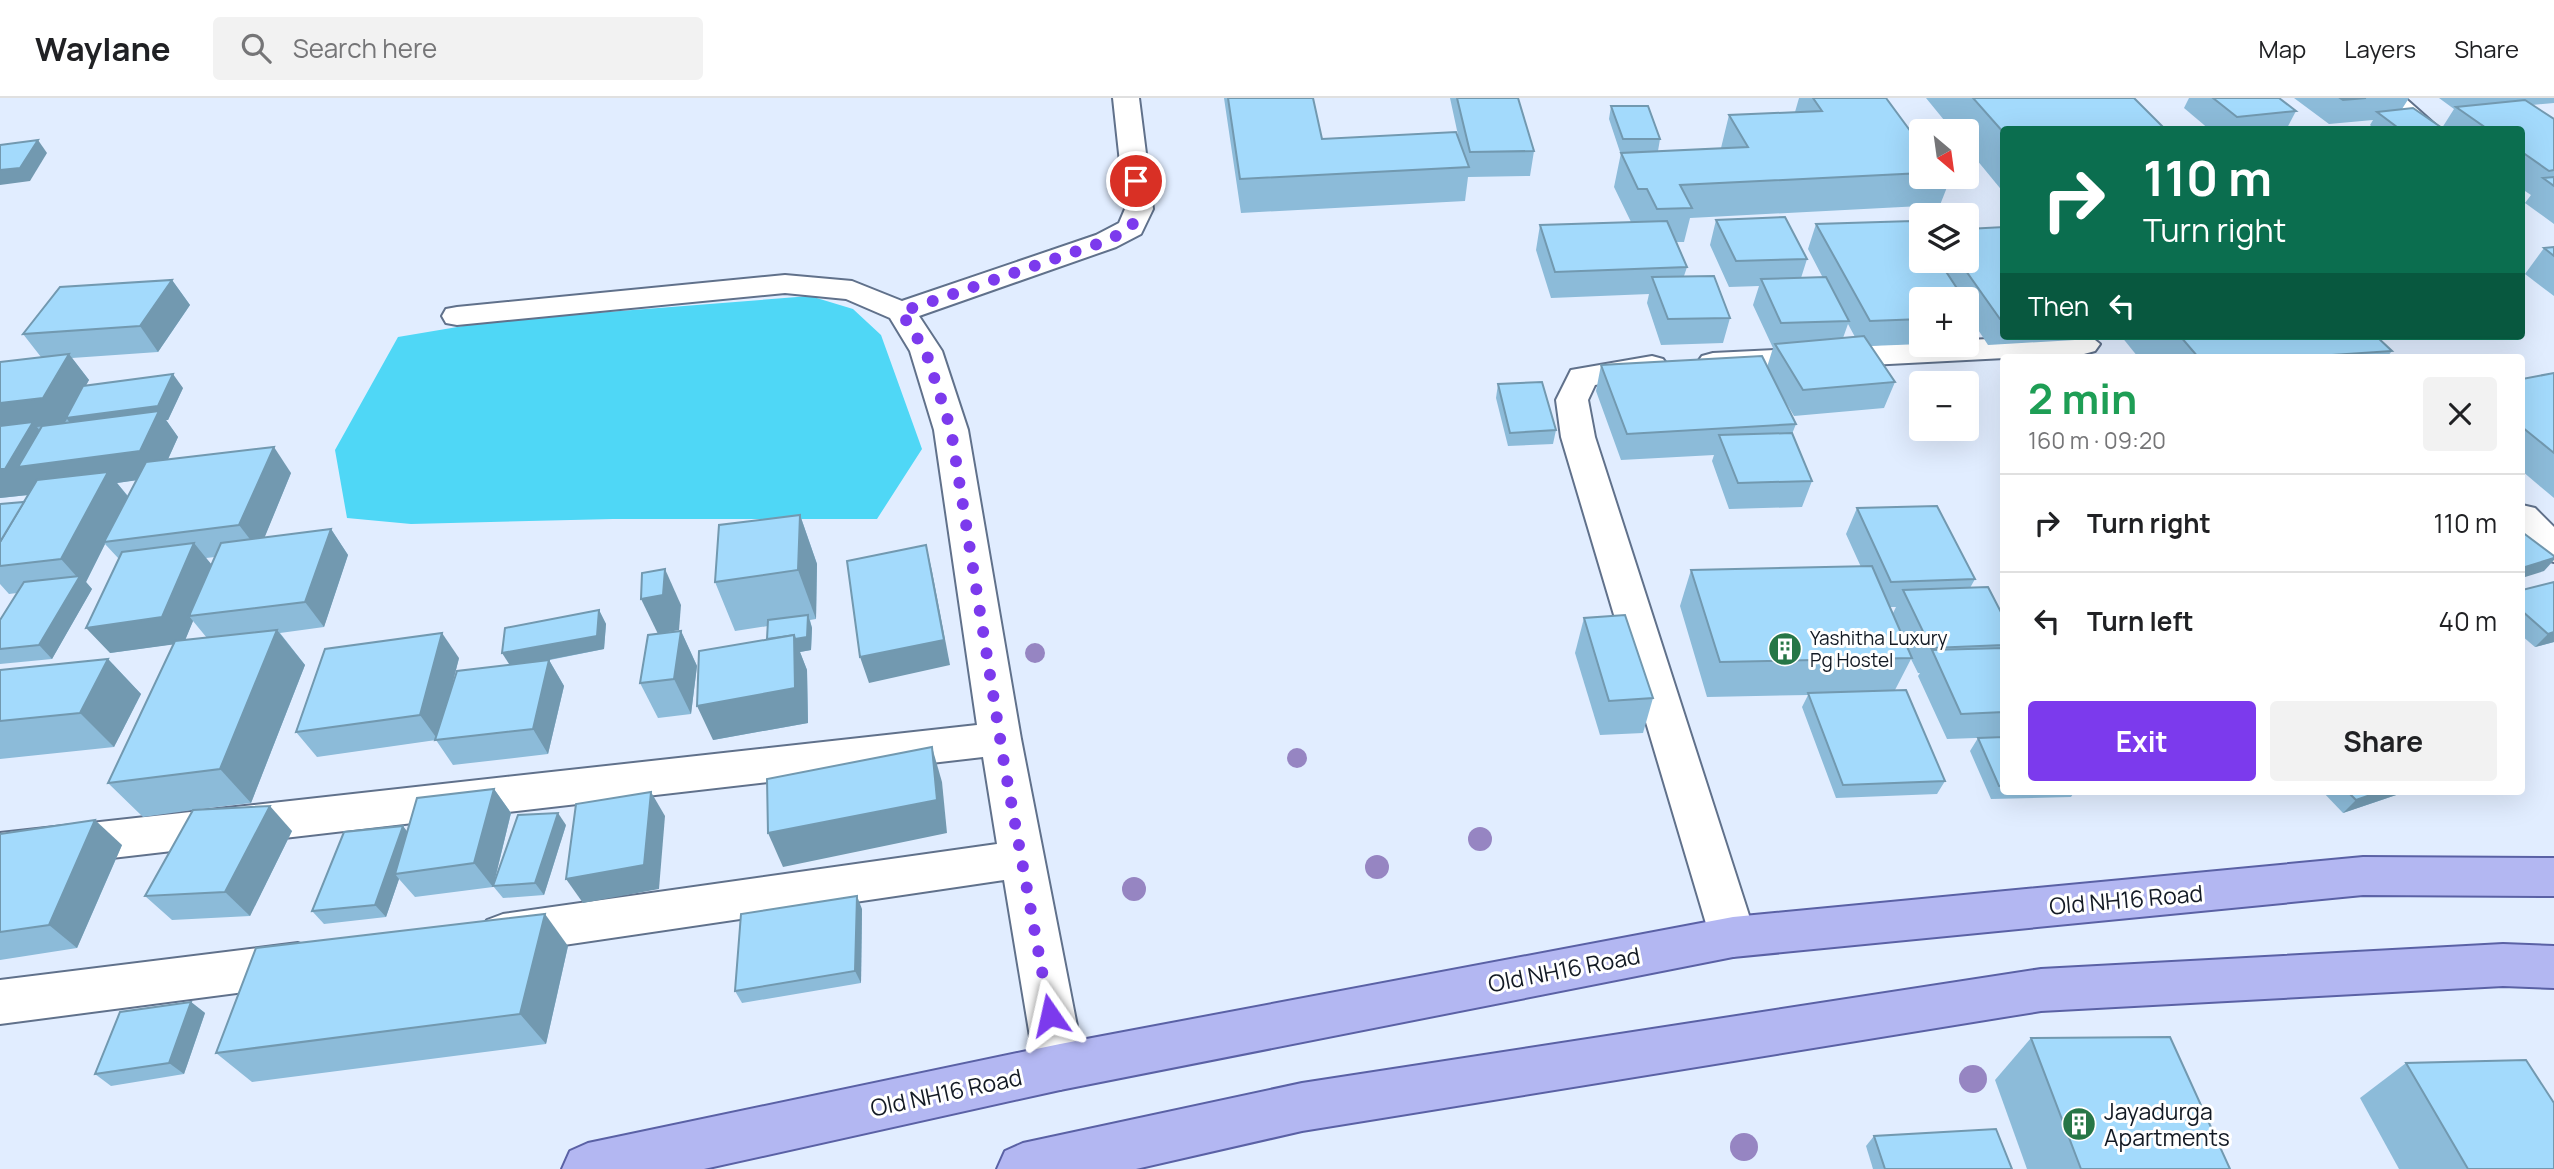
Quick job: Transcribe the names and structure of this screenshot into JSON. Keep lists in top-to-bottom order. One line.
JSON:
{"streets":{"main road":["Old NH16 Road"]},"places":{"building":["Yashitha Luxury Pg Hostel","Jayadurga Apartments"]},"north":"bottom right","page":{"header":"Waylane","search":"Search here","nav":["Map","Layers","Share"],"map_buttons":["+","−"],"turn":["110 m","Turn right"],"then":"Then","heading":["2 min","160 m · 09:20"],"list":[{"name":"Turn right","value":"110 m"},{"name":"Turn left","value":"40 m"}],"buttons":["Exit","Share"]}}
